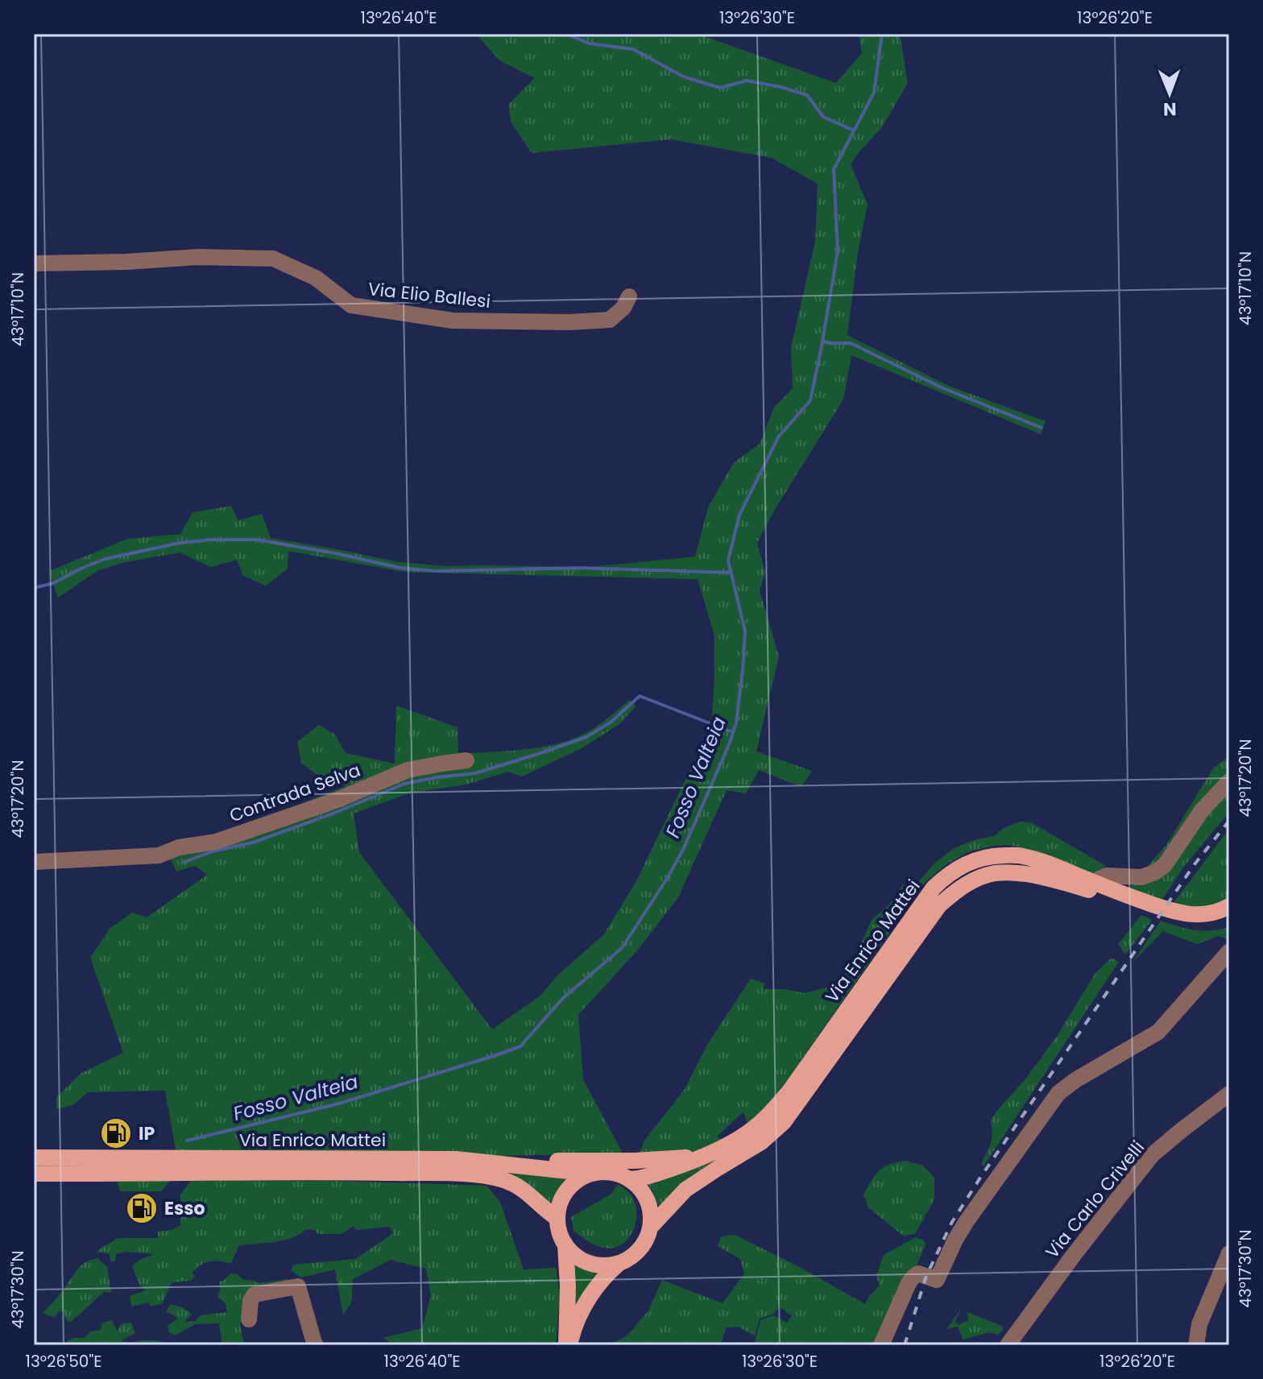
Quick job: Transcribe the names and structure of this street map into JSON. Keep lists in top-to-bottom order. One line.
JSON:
{"streets":{"main road":["Via Enrico Mattei"],"street":["Via Elio Ballesi","Contrada Selva","Via Carlo Crivelli"]},"water":["Fosso Valteia"],"places":{"fuel station":["IP","Esso"]},"north":"bottom","coordinates":["13°26'40\"E","13°26'30\"E","13°26'20\"E","43°17'10\"N","43°17'20\"N","43°17'30\"N","13°26'50\"E"]}
